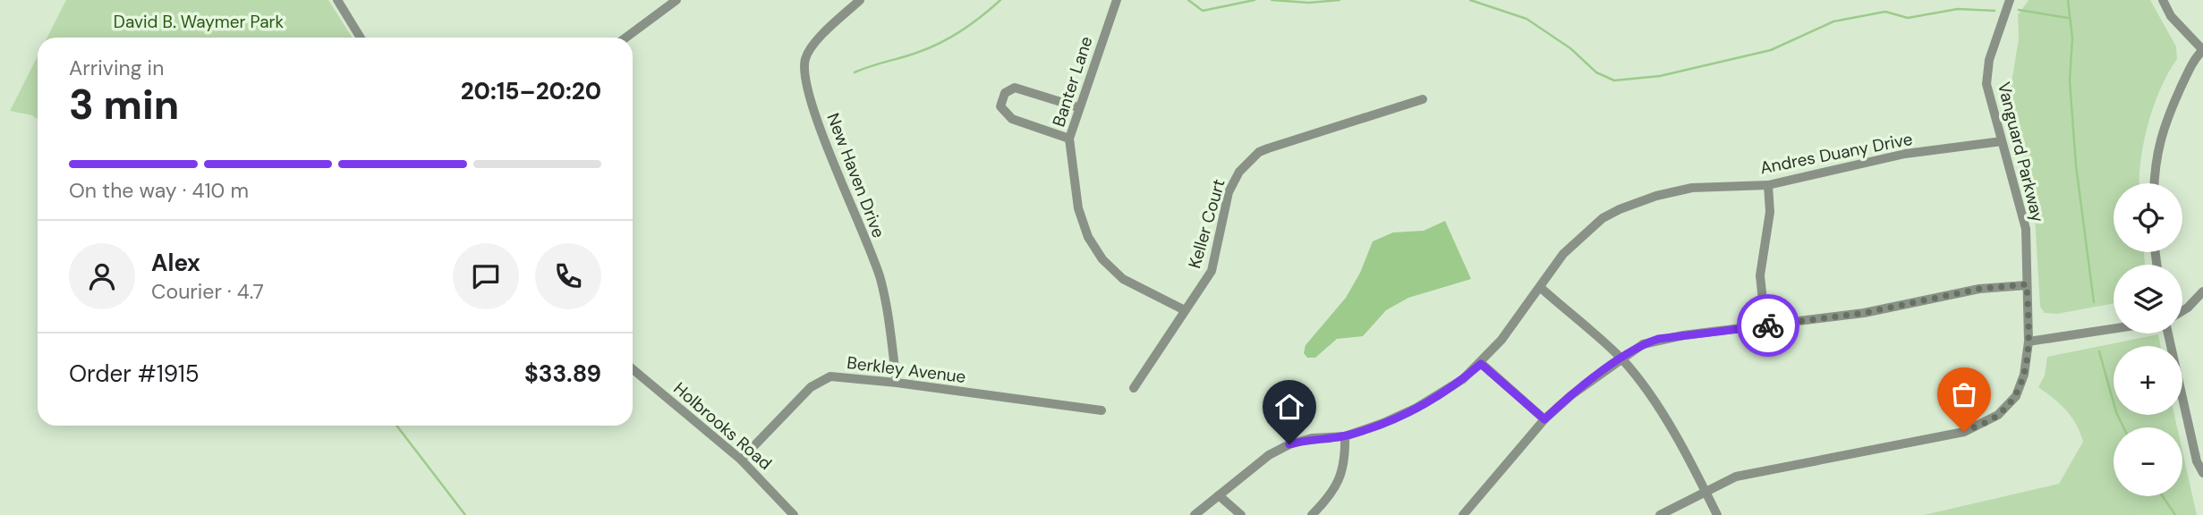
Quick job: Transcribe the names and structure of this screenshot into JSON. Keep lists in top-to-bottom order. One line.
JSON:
{"streets":{"street":["Banter Lane","Vanguard Parkway","Andres Duany Drive","New Haven Drive","Keller Court","Berkley Avenue","Holbrooks Road"]},"crossings":[["Banter Lane","Keller Court"],["Vanguard Parkway","Andres Duany Drive"],["New Haven Drive","Berkley Avenue"],["Berkley Avenue","Holbrooks Road"]],"parks":["David B. Waymer Park"],"page":{"heading":["3 min","Arriving in","20:15–20:20"],"panel":["Alex","Courier · 4.7","Order #1915","$33.89"],"bar":"On the way · 410 m","map_buttons":["+","−"]}}
